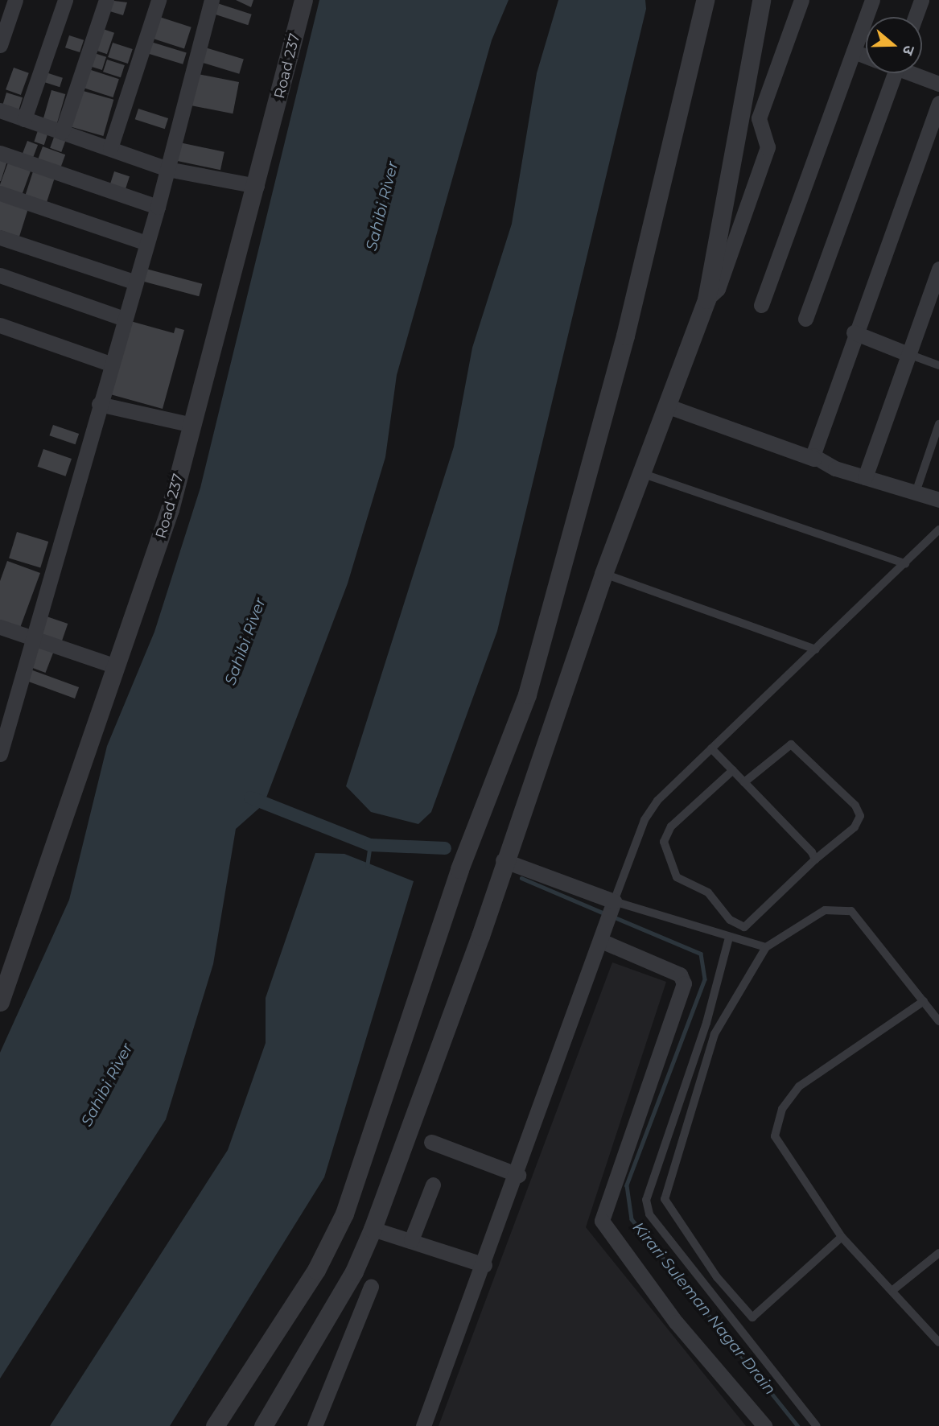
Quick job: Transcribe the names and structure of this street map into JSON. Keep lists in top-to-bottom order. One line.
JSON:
{"streets":{"street":["Road 237"]},"water":["Sahibi River","Kirari Suleman Nagar Drain"],"north":"right"}
